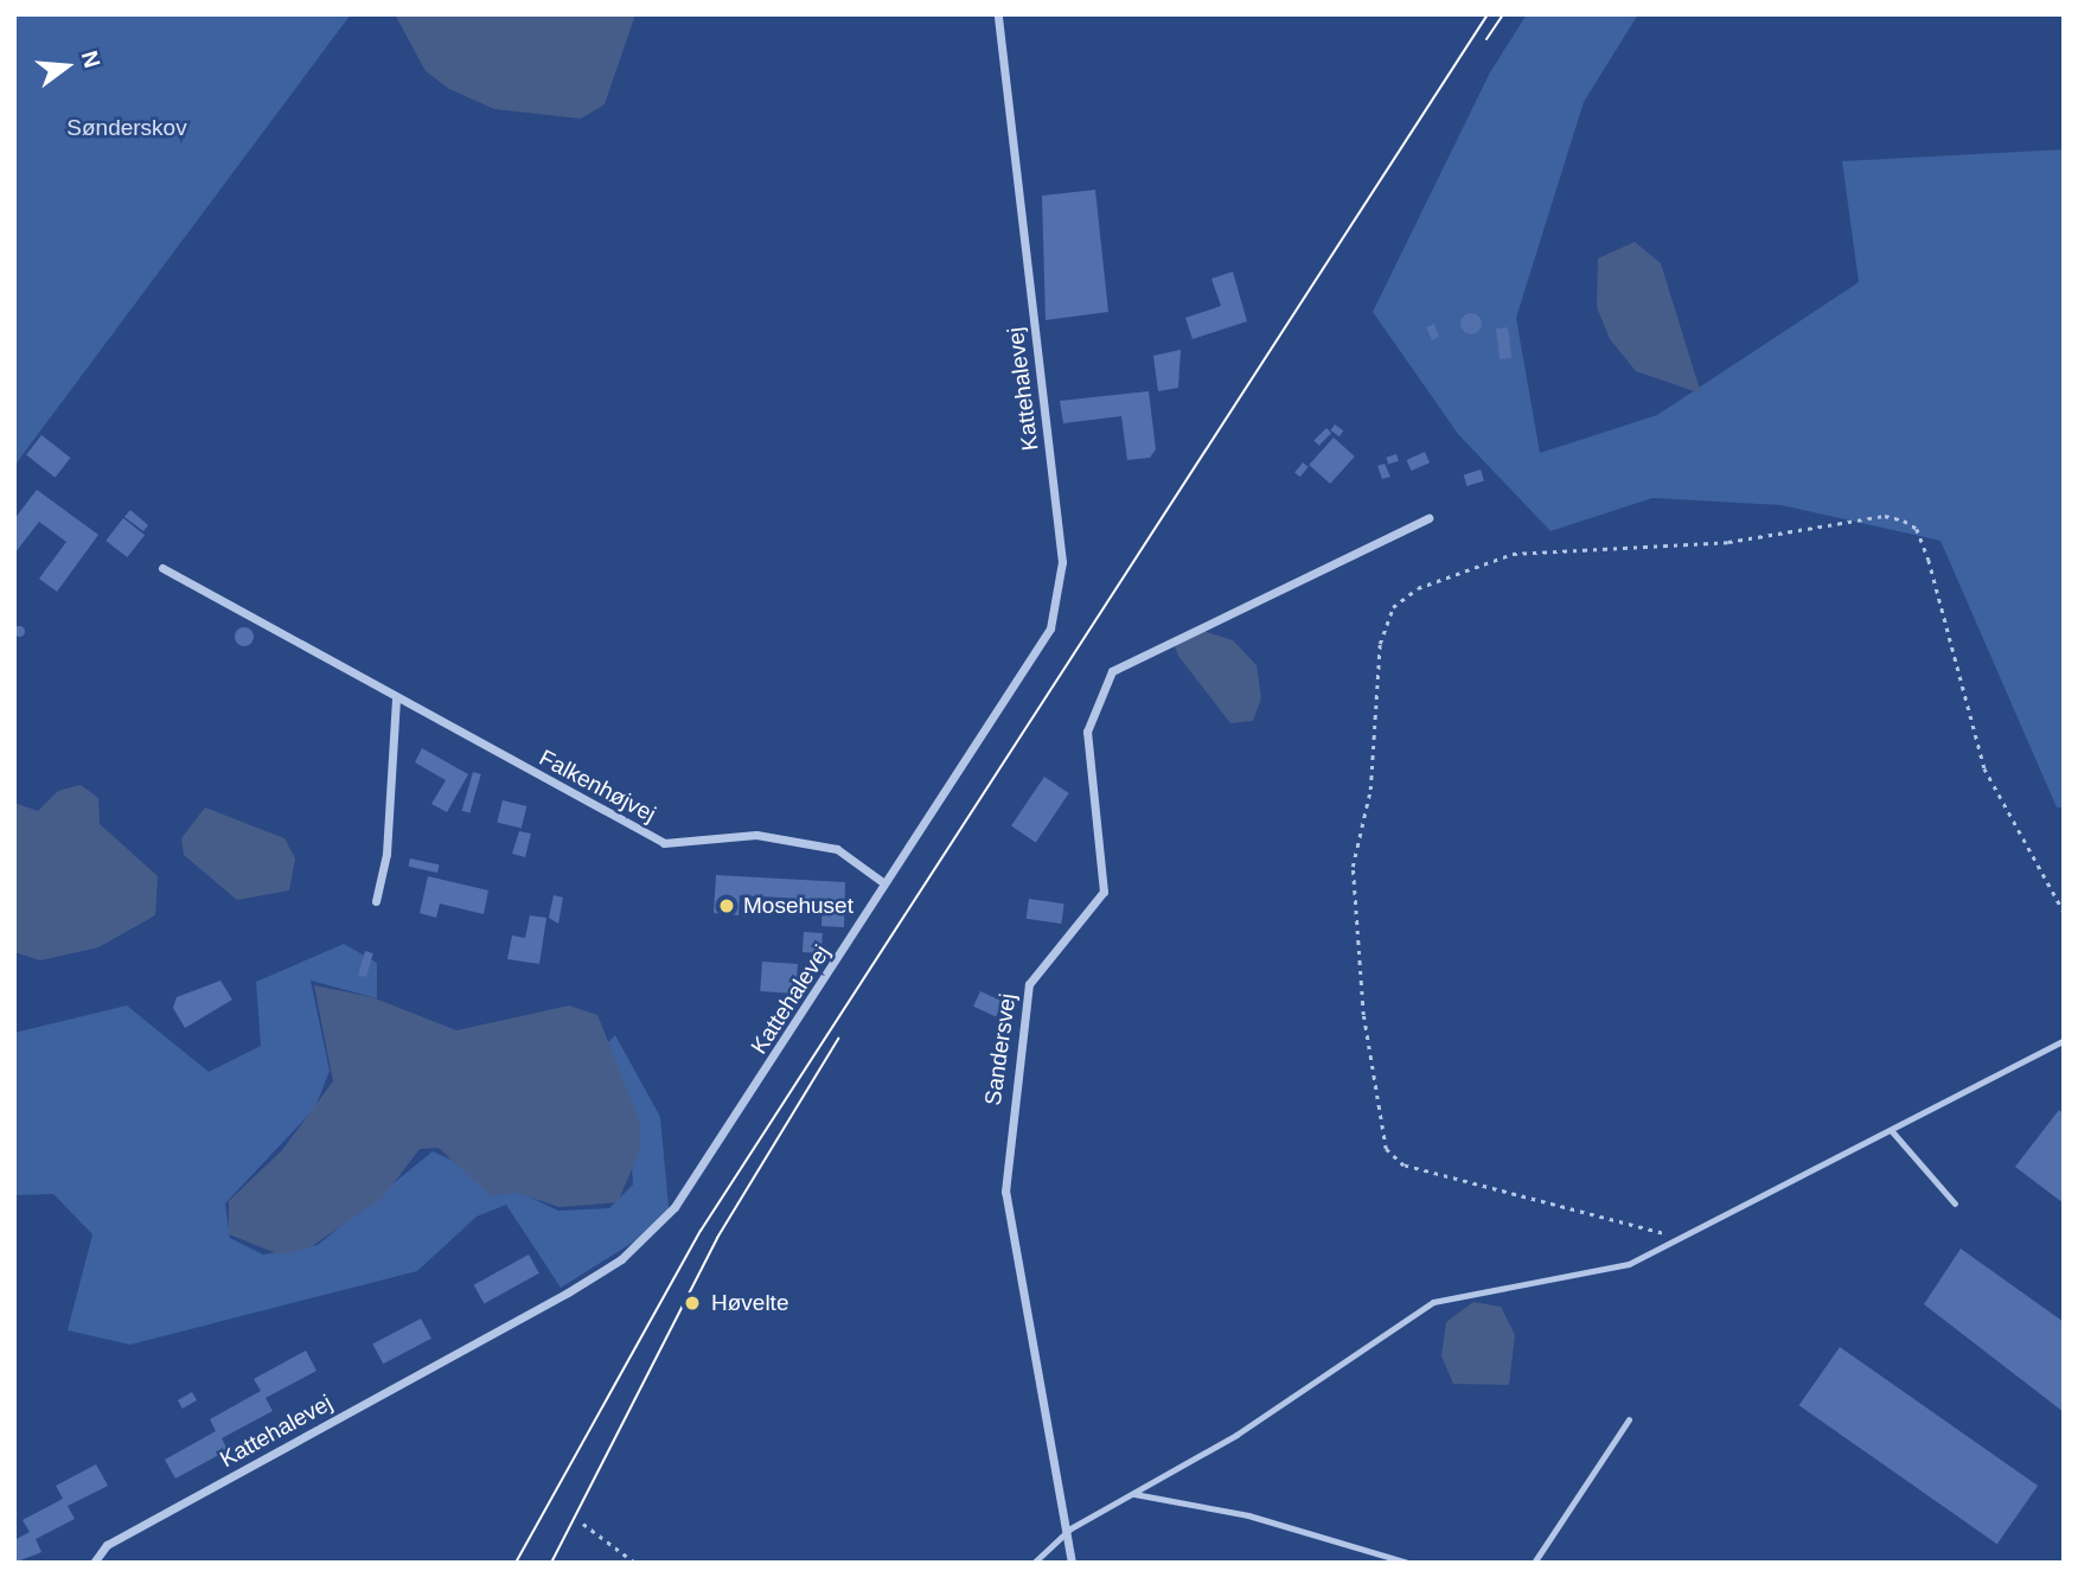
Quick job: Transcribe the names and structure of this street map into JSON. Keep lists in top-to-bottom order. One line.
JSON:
{"streets":{"street":["Kattehalevej","Falkenhøjvej","Sandersvej"]},"crossings":[["Kattehalevej","Falkenhøjvej"]],"parks":["Sønderskov"],"places":["Mosehuset","Høvelte"],"north":"right"}
